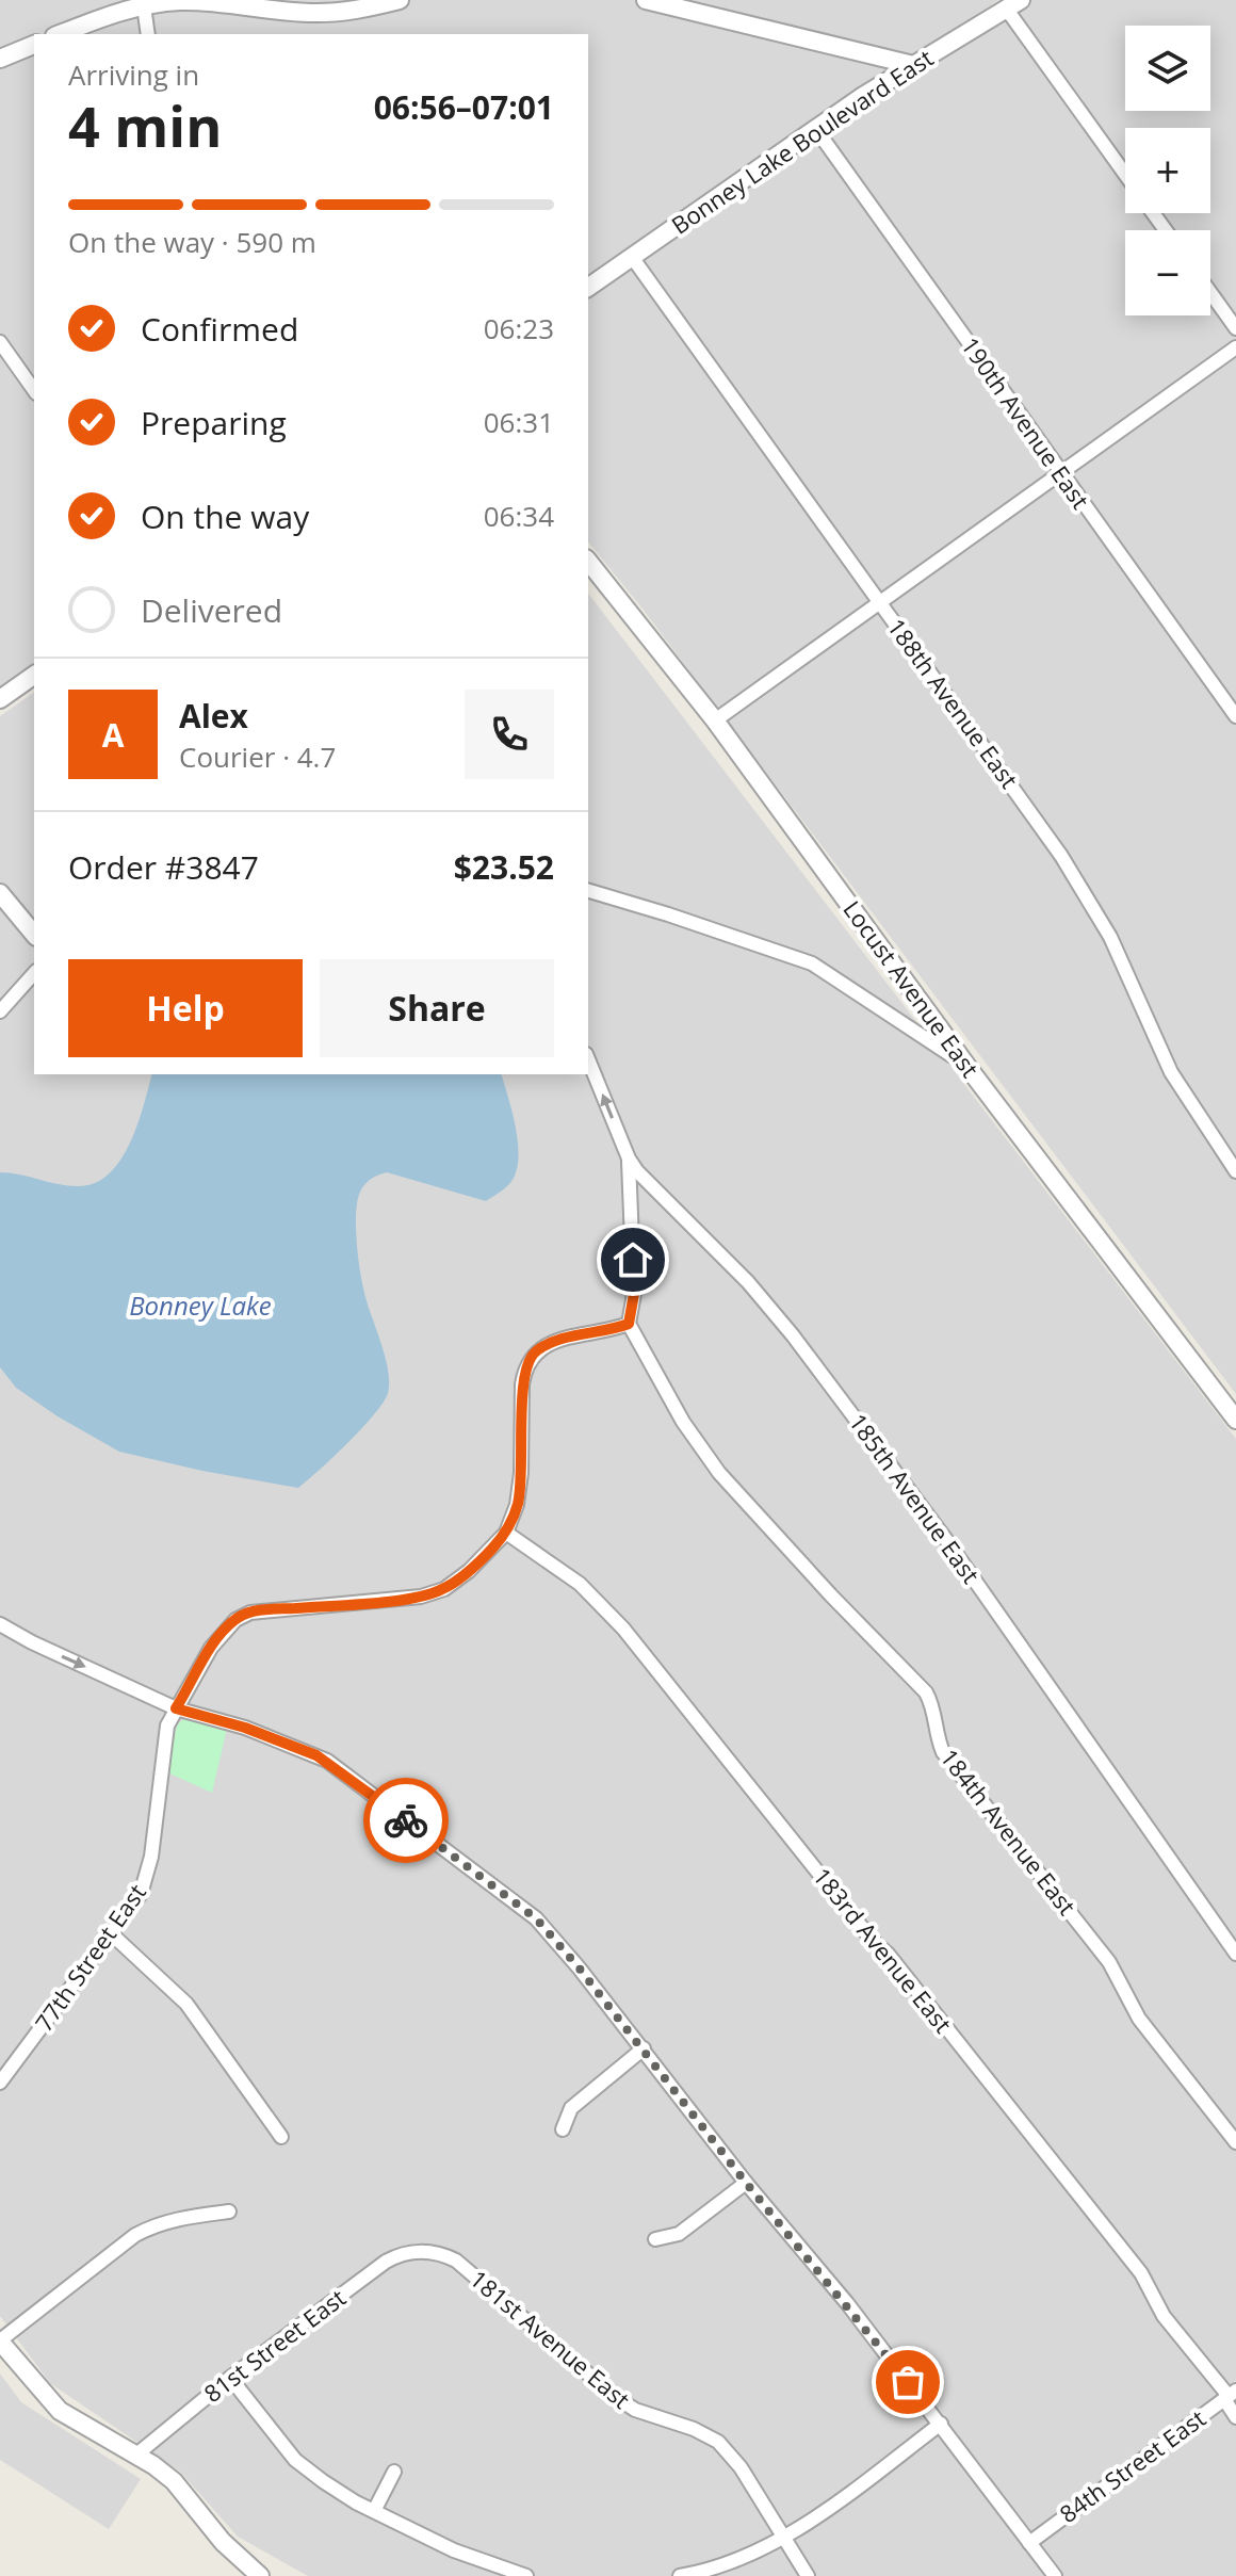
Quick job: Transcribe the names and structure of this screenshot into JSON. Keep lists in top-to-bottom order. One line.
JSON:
{"streets":{"street":["Bonney Lake Boulevard East","190th Avenue East","188th Avenue East","Locust Avenue East","185th Avenue East","184th Avenue East","183rd Avenue East","77th Street East","181st Avenue East","81st Street East","84th Street East"]},"crossings":[["Bonney Lake Boulevard East","190th Avenue East"],["Bonney Lake Boulevard East","188th Avenue East"],["184th Avenue East","77th Street East"],["183rd Avenue East","77th Street East"],["183rd Avenue East","84th Street East"],["181st Avenue East","81st Street East"]],"water":["Bonney Lake"],"page":{"map_buttons":["+","−"],"heading":["4 min","Arriving in","06:56–07:01"],"panel":["Alex","Courier · 4.7","Order #3847","$23.52"],"bar":"On the way · 590 m","list":[["Confirmed","06:23"],["Preparing","06:31"],["On the way","06:34"],"Delivered"],"round":"A","buttons":["Help","Share"]}}
